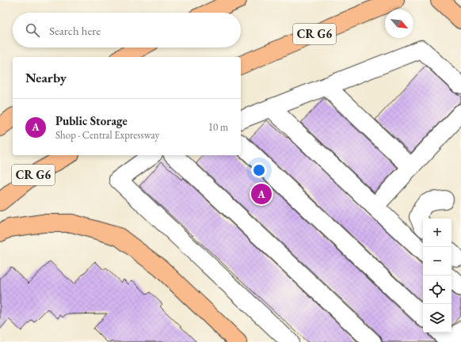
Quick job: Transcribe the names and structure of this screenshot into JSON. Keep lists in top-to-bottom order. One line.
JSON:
{"streets":{"main road":["CR G6"]},"north":"bottom right","page":{"search":"Search here","heading":"Nearby","list":[{"mark":"A","name":"Public Storage","note":"Shop · Central Expressway","value":"10 m"}],"pins":"A","map_buttons":["+","−"]}}
